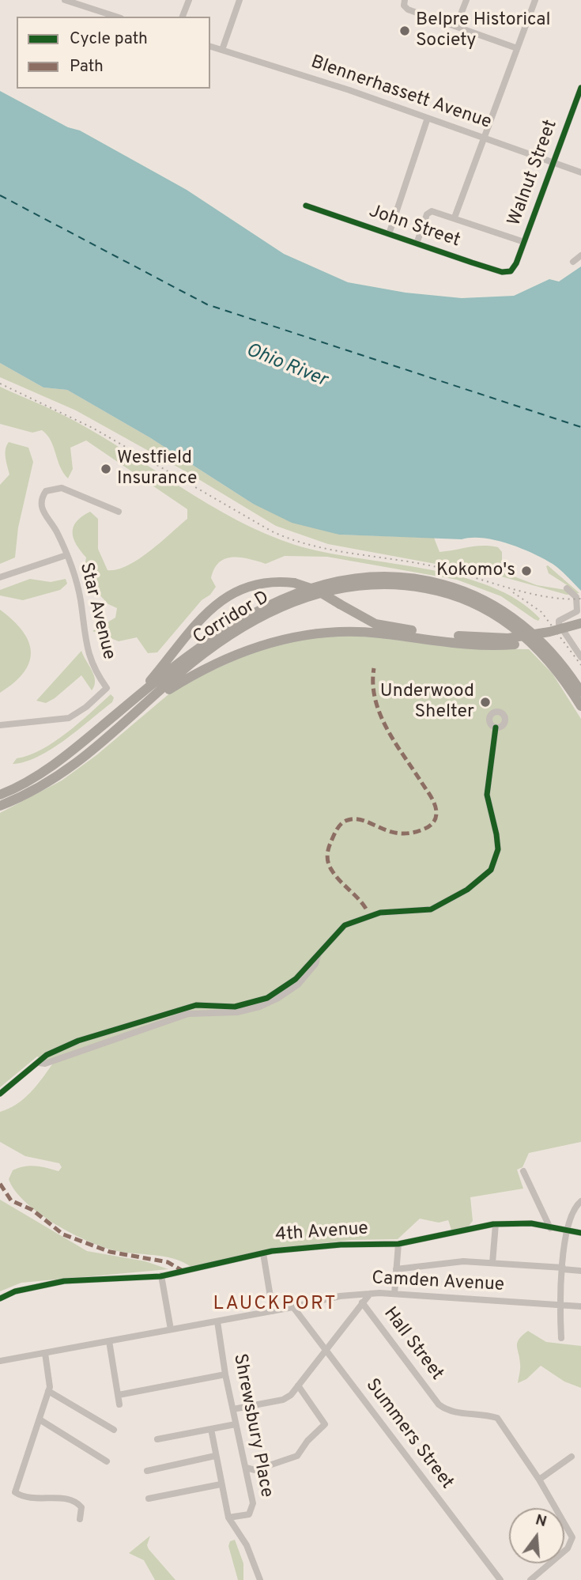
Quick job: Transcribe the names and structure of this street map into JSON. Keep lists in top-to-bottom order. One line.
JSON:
{"streets":{"highway":["Corridor D"],"street":["Blennerhassett Avenue","Walnut Street","John Street","Star Avenue","4th Avenue","Camden Avenue","Hall Street","Shrewsbury Place","Summers Street"]},"crossings":[["Blennerhassett Avenue","Walnut Street"],["Walnut Street","John Street"],["Camden Avenue","Shrewsbury Place"],["Camden Avenue","Summers Street"]],"districts":["LAUCKPORT"],"water":["Ohio River"],"places":["Belpre Historical Society","Westfield Insurance","Kokomo's","Underwood Shelter"],"legend":["Cycle path","Path"],"north":"top"}
